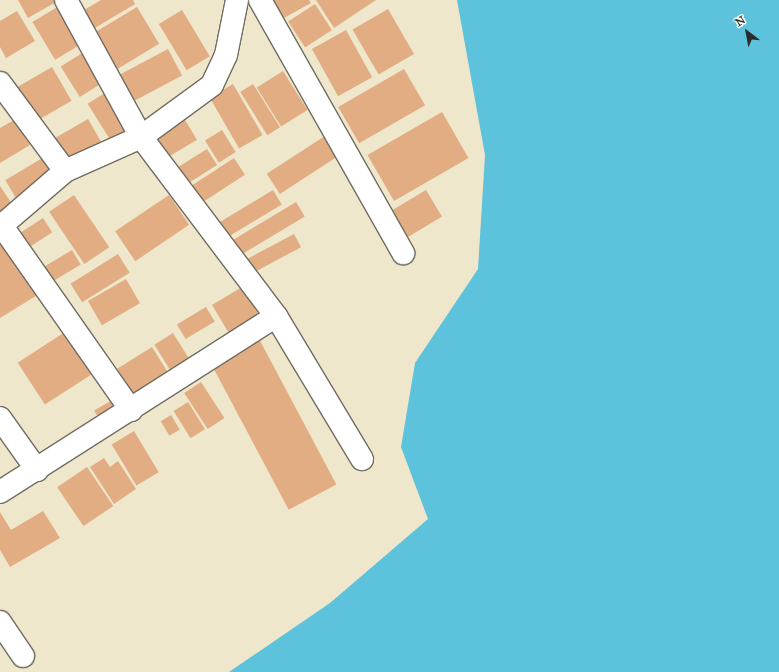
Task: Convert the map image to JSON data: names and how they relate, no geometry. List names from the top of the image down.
{
  "north": "top left"
}
